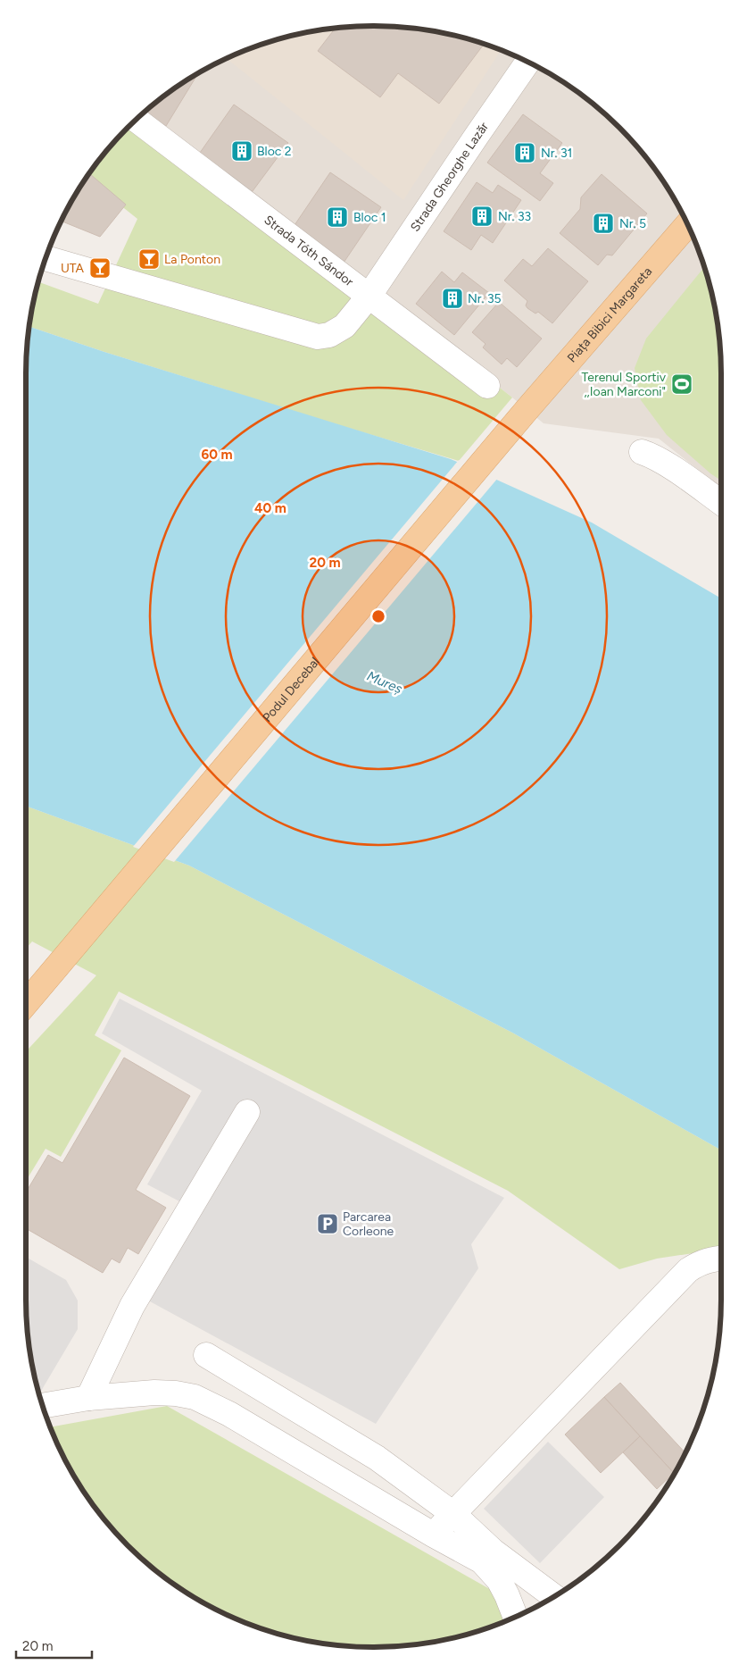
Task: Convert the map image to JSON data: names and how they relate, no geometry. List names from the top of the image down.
{
  "streets": {
    "main road": ["Piața Bibici Margareta", "Podul Decebal"],
    "street": ["Strada Gheorghe Lazăr", "Strada Tóth Sándor"]
  },
  "crossings": [
    ["Strada Gheorghe Lazăr", "Strada Tóth Sándor"],
    ["Piața Bibici Margareta", "Podul Decebal"]
  ],
  "water": ["Mureș"],
  "places": {
    "building": [
      "Bloc 2",
      "Nr. 31",
      "Nr. 33",
      "Bloc 1",
      "Nr. 5",
      "Nr. 35"
    ],
    "bar": ["La Ponton", "UTA"],
    "sports": ["Terenul Sportiv ,,Ioan Marconi\""],
    "parking": ["Parcarea Corleone"]
  },
  "scale_bar": "20 m",
  "rings": ["60 m", "40 m", "20 m"]
}
